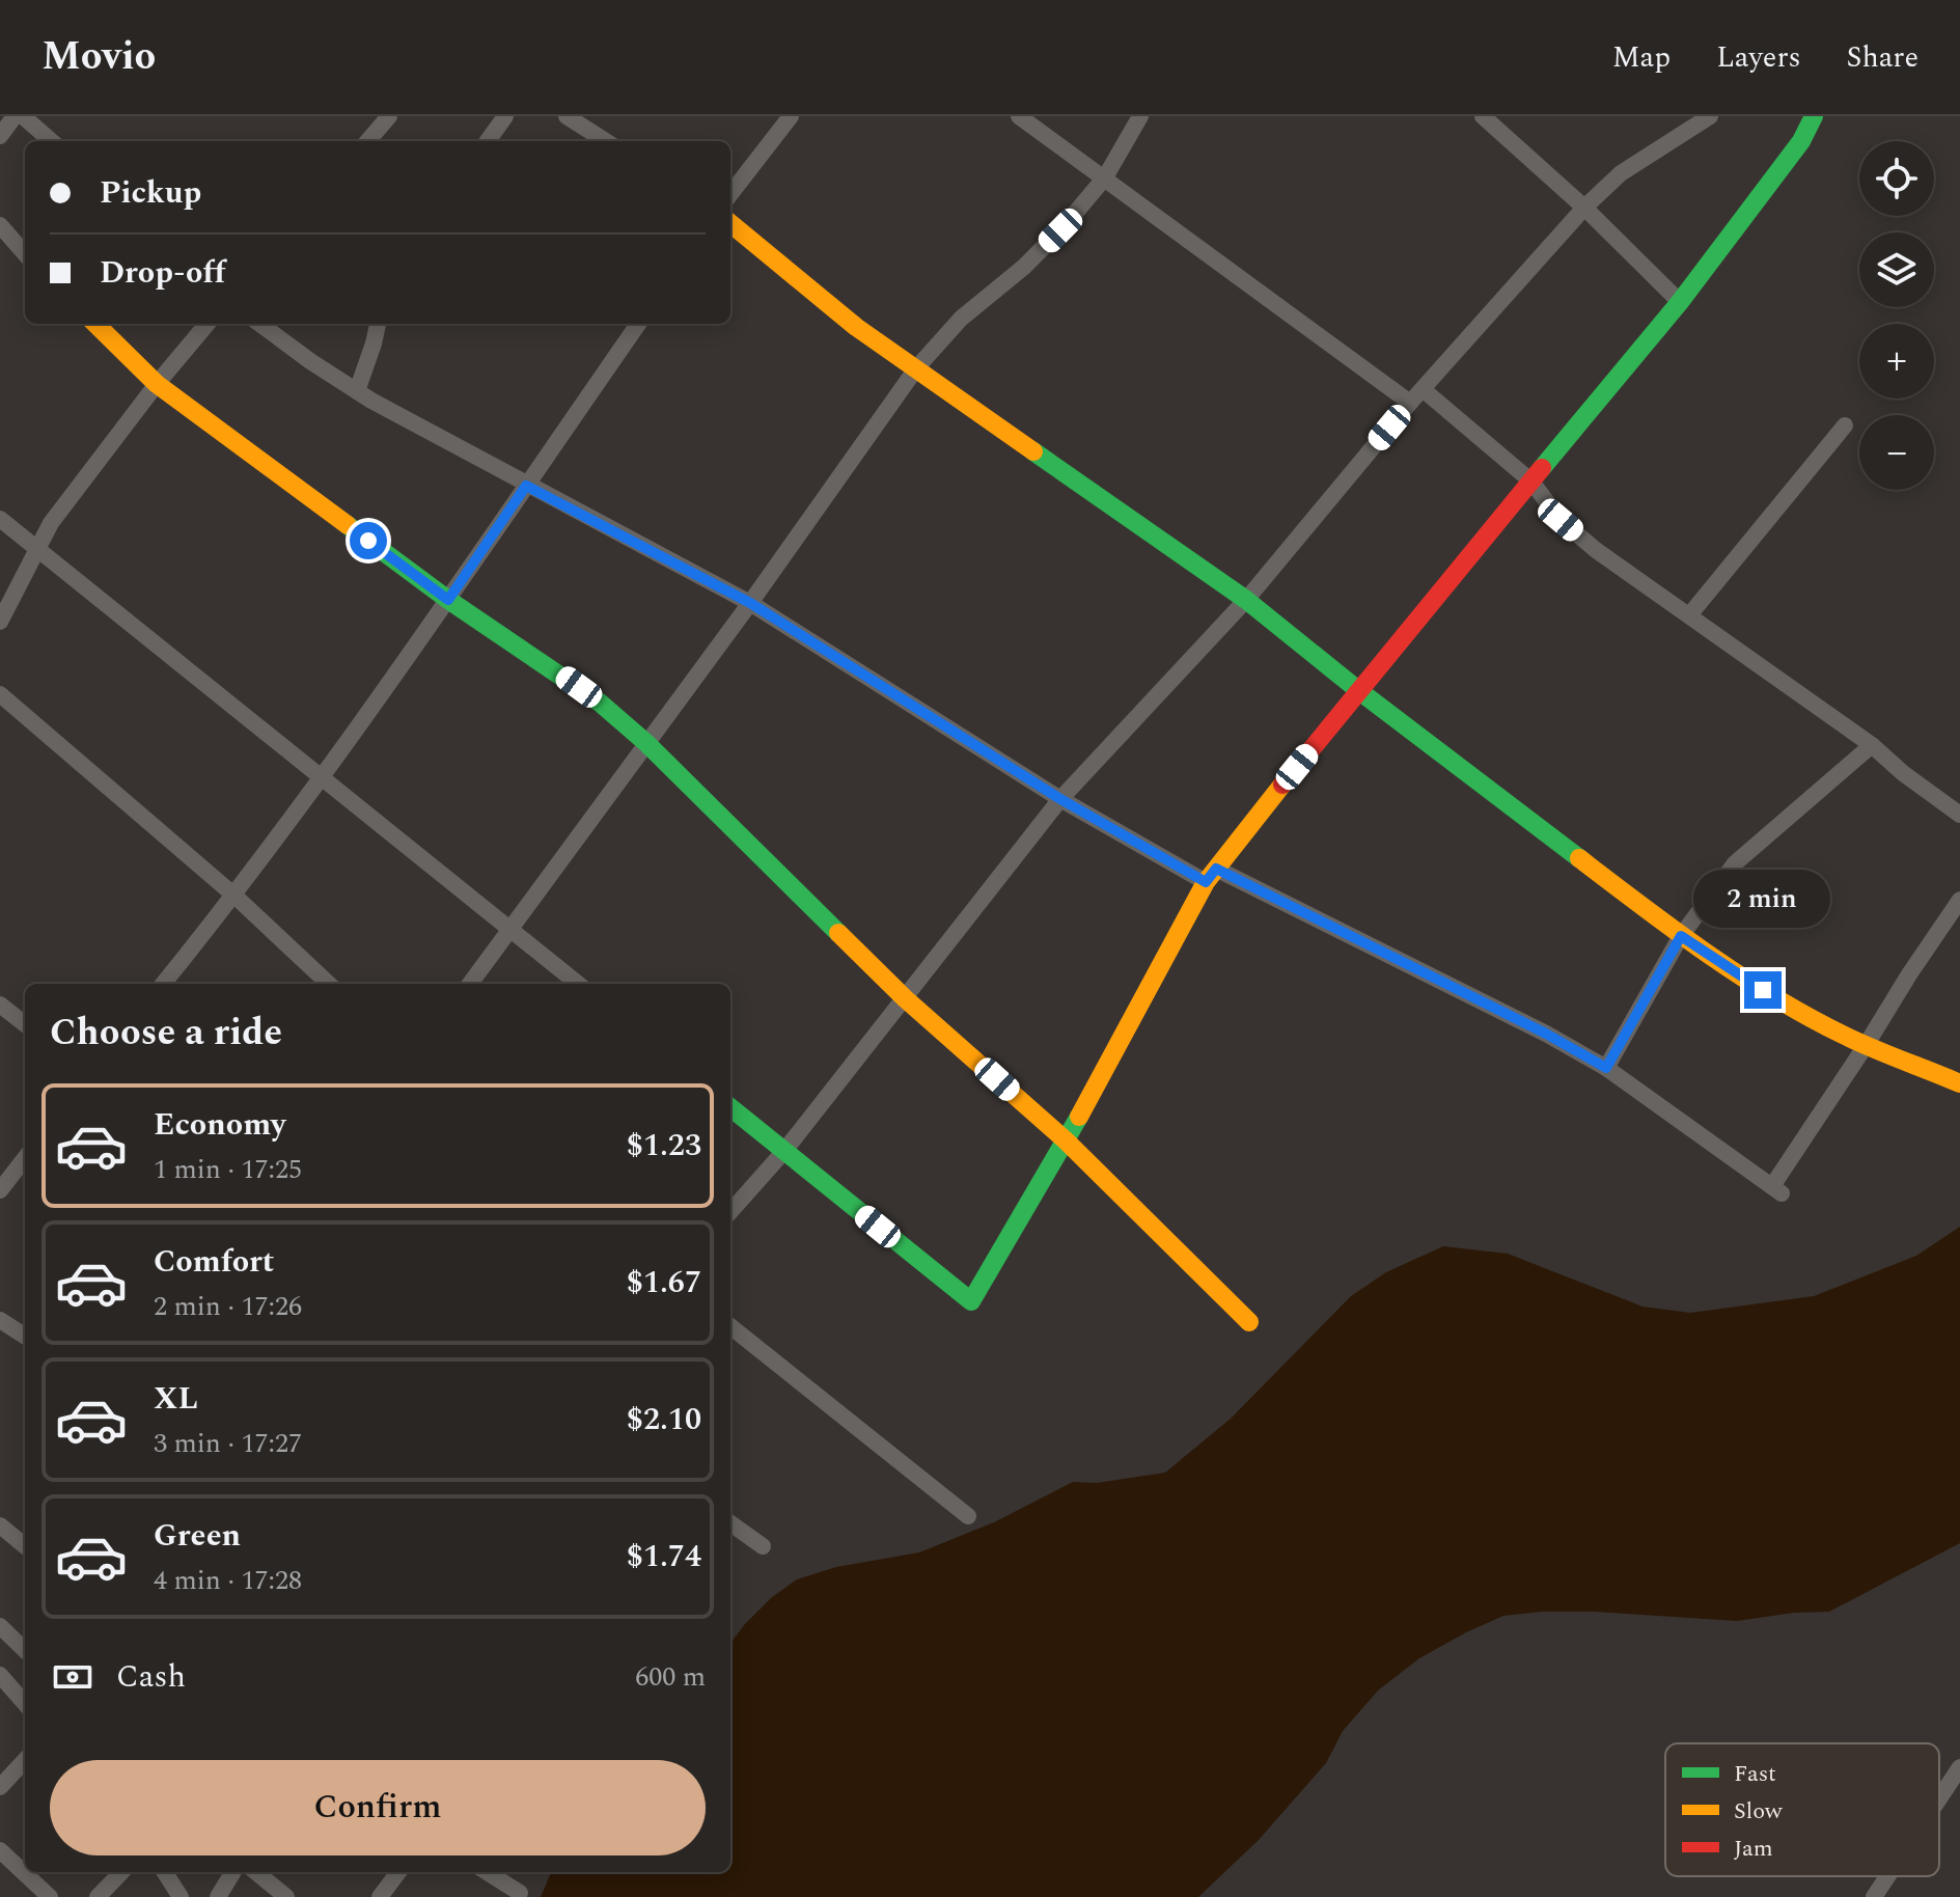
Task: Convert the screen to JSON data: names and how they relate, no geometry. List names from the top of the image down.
{
  "legend": ["Fast", "Slow", "Jam"],
  "page": {
    "header": "Movio",
    "nav": ["Map", "Layers", "Share"],
    "map_buttons": ["+", "−"],
    "banner": ["Pickup", "Drop-off"],
    "bubble": "2 min",
    "heading": "Choose a ride",
    "list": [
      {
        "name": "Economy",
        "note": "1 min · 17:25",
        "value": "$1.23"
      },
      {
        "name": "Comfort",
        "note": "2 min · 17:26",
        "value": "$1.67"
      },
      {
        "name": "XL",
        "note": "3 min · 17:27",
        "value": "$2.10"
      },
      {
        "name": "Green",
        "note": "4 min · 17:28",
        "value": "$1.74"
      }
    ],
    "pay": ["Cash", "600 m"],
    "buttons": "Confirm"
  }
}
